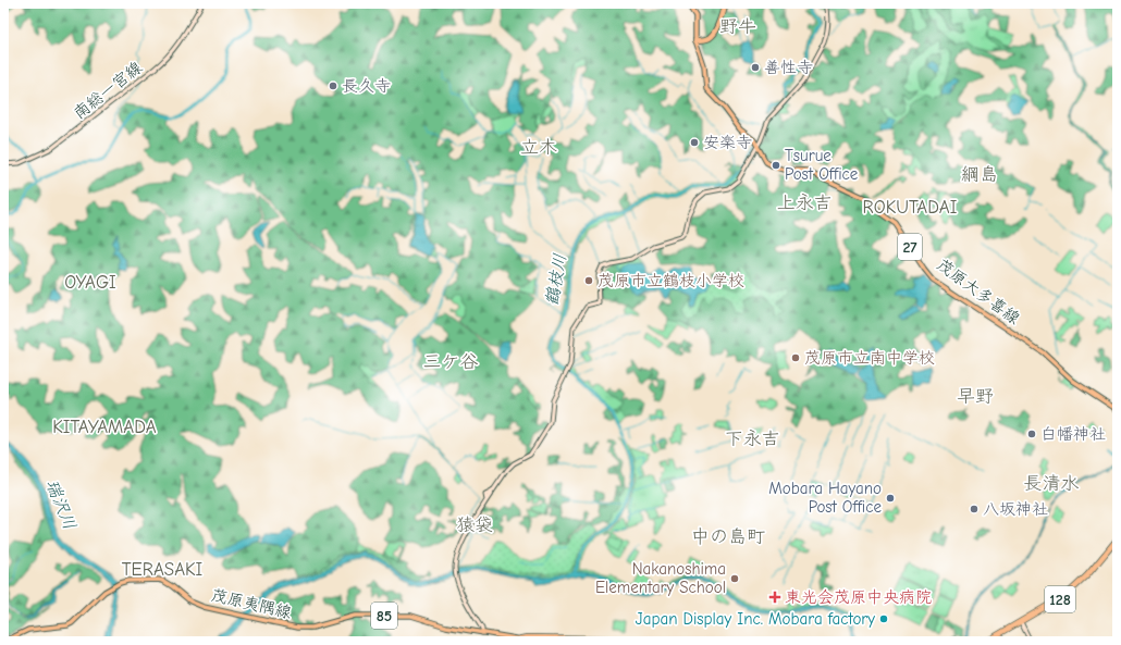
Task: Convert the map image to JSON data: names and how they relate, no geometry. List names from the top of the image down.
{
  "streets": {
    "highway": ["128"],
    "main road": [
      "南総一宮線",
      "27",
      "茂原大多喜線",
      "茂原夷隅線",
      "85"
    ]
  },
  "districts": [
    "野牛",
    "立木",
    "綱島",
    "上永吉",
    "ROKUTADAI",
    "OYAGI",
    "三ケ谷",
    "早野",
    "KITAYAMADA",
    "下永吉",
    "長清水",
    "猿袋",
    "中の島町",
    "TERASAKI"
  ],
  "water": ["鶴枝川", "瑞沢川"],
  "places": {
    "other": [
      "善性寺",
      "長久寺",
      "安楽寺",
      "Tsurue Post Office",
      "茂原市立鶴枝小学校",
      "茂原市立南中学校",
      "白幡神社",
      "Mobara Hayano Post Office",
      "八坂神社",
      "Nakanoshima Elementary School",
      "Japan Display Inc. Mobara factory"
    ],
    "health": ["東光会茂原中央病院"]
  }
}
